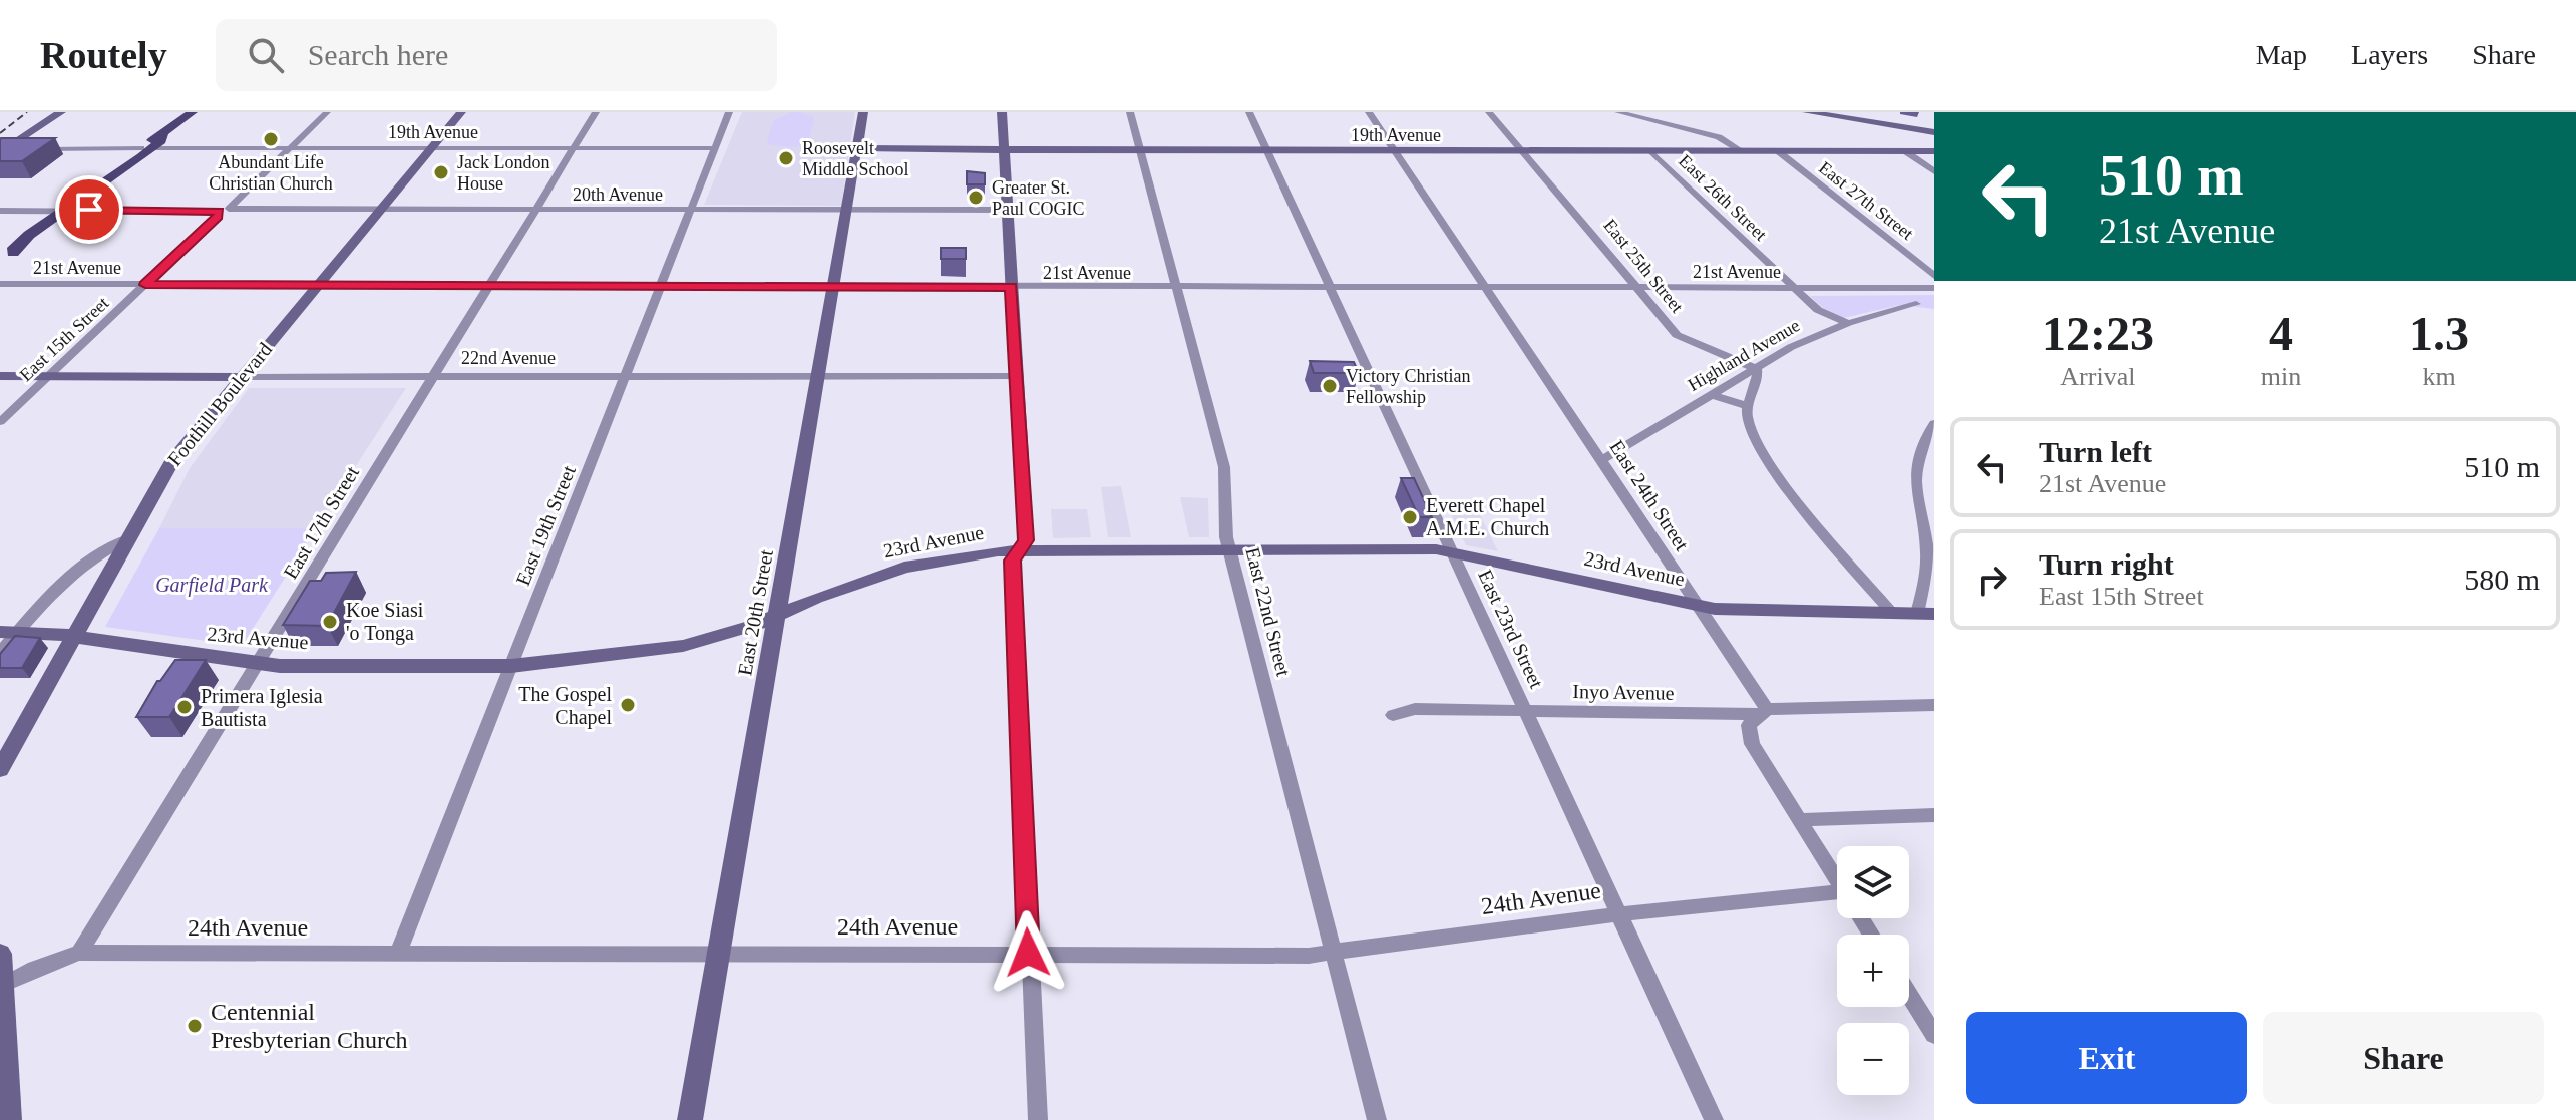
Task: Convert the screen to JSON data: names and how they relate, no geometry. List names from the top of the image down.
{
  "streets": {
    "street": [
      "19th Avenue",
      "20th Avenue",
      "East 26th Street",
      "East 27th Street",
      "East 25th Street",
      "21st Avenue",
      "East 15th Street",
      "Highland Avenue",
      "22nd Avenue",
      "Foothill Boulevard",
      "East 24th Street",
      "East 17th Street",
      "East 19th Street",
      "23rd Avenue",
      "East 22nd Street",
      "East 20th Street",
      "East 23rd Street",
      "Inyo Avenue",
      "24th Avenue"
    ]
  },
  "crossings": [
    ["19th Avenue", "East 26th Street"],
    ["19th Avenue", "East 27th Street"],
    ["19th Avenue", "East 25th Street"],
    ["19th Avenue", "East 15th Street"],
    ["19th Avenue", "Foothill Boulevard"],
    ["19th Avenue", "East 24th Street"],
    ["19th Avenue", "East 17th Street"],
    ["19th Avenue", "East 19th Street"],
    ["19th Avenue", "East 22nd Street"],
    ["19th Avenue", "East 20th Street"],
    ["19th Avenue", "East 23rd Street"],
    ["20th Avenue", "East 15th Street"],
    ["20th Avenue", "Foothill Boulevard"],
    ["20th Avenue", "East 17th Street"],
    ["20th Avenue", "East 19th Street"],
    ["20th Avenue", "East 20th Street"],
    ["East 26th Street", "21st Avenue"],
    ["East 26th Street", "Highland Avenue"],
    ["East 25th Street", "21st Avenue"],
    ["East 25th Street", "Highland Avenue"],
    ["21st Avenue", "East 15th Street"],
    ["21st Avenue", "Foothill Boulevard"],
    ["21st Avenue", "East 24th Street"],
    ["21st Avenue", "East 17th Street"],
    ["21st Avenue", "East 19th Street"],
    ["21st Avenue", "East 22nd Street"],
    ["21st Avenue", "East 20th Street"],
    ["21st Avenue", "East 23rd Street"],
    ["East 15th Street", "22nd Avenue"],
    ["Highland Avenue", "East 24th Street"],
    ["22nd Avenue", "Foothill Boulevard"],
    ["22nd Avenue", "East 17th Street"],
    ["22nd Avenue", "East 19th Street"],
    ["22nd Avenue", "East 20th Street"],
    ["Foothill Boulevard", "23rd Avenue"],
    ["East 24th Street", "23rd Avenue"],
    ["East 24th Street", "Inyo Avenue"],
    ["East 17th Street", "23rd Avenue"],
    ["East 17th Street", "24th Avenue"],
    ["East 19th Street", "23rd Avenue"],
    ["East 19th Street", "24th Avenue"],
    ["23rd Avenue", "East 22nd Street"],
    ["23rd Avenue", "East 20th Street"],
    ["23rd Avenue", "East 23rd Street"],
    ["East 22nd Street", "24th Avenue"],
    ["East 20th Street", "24th Avenue"],
    ["East 23rd Street", "Inyo Avenue"],
    ["East 23rd Street", "24th Avenue"]
  ],
  "parks": ["Garfield Park"],
  "places": [
    "Abundant Life Christian Church",
    "Roosevelt Middle School",
    "Jack London House",
    "Greater St. Paul COGIC",
    "Victory Christian Fellowship",
    "Everett Chapel A.M.E. Church",
    "Koe Siasi 'o Tonga",
    "The Gospel Chapel",
    "Primera Iglesia Bautista",
    "Centennial Presbyterian Church"
  ],
  "page": {
    "header": "Routely",
    "search": "Search here",
    "nav": ["Map", "Layers", "Share"],
    "turn": ["510 m", "21st Avenue"],
    "eta": [
      "12:23",
      "Arrival",
      "4",
      "min",
      "1.3",
      "km"
    ],
    "list": [
      {
        "name": "Turn left",
        "note": "21st Avenue",
        "value": "510 m"
      },
      {
        "name": "Turn right",
        "note": "East 15th Street",
        "value": "580 m"
      }
    ],
    "map_buttons": ["+", "−"],
    "buttons": ["Exit", "Share"]
  }
}
